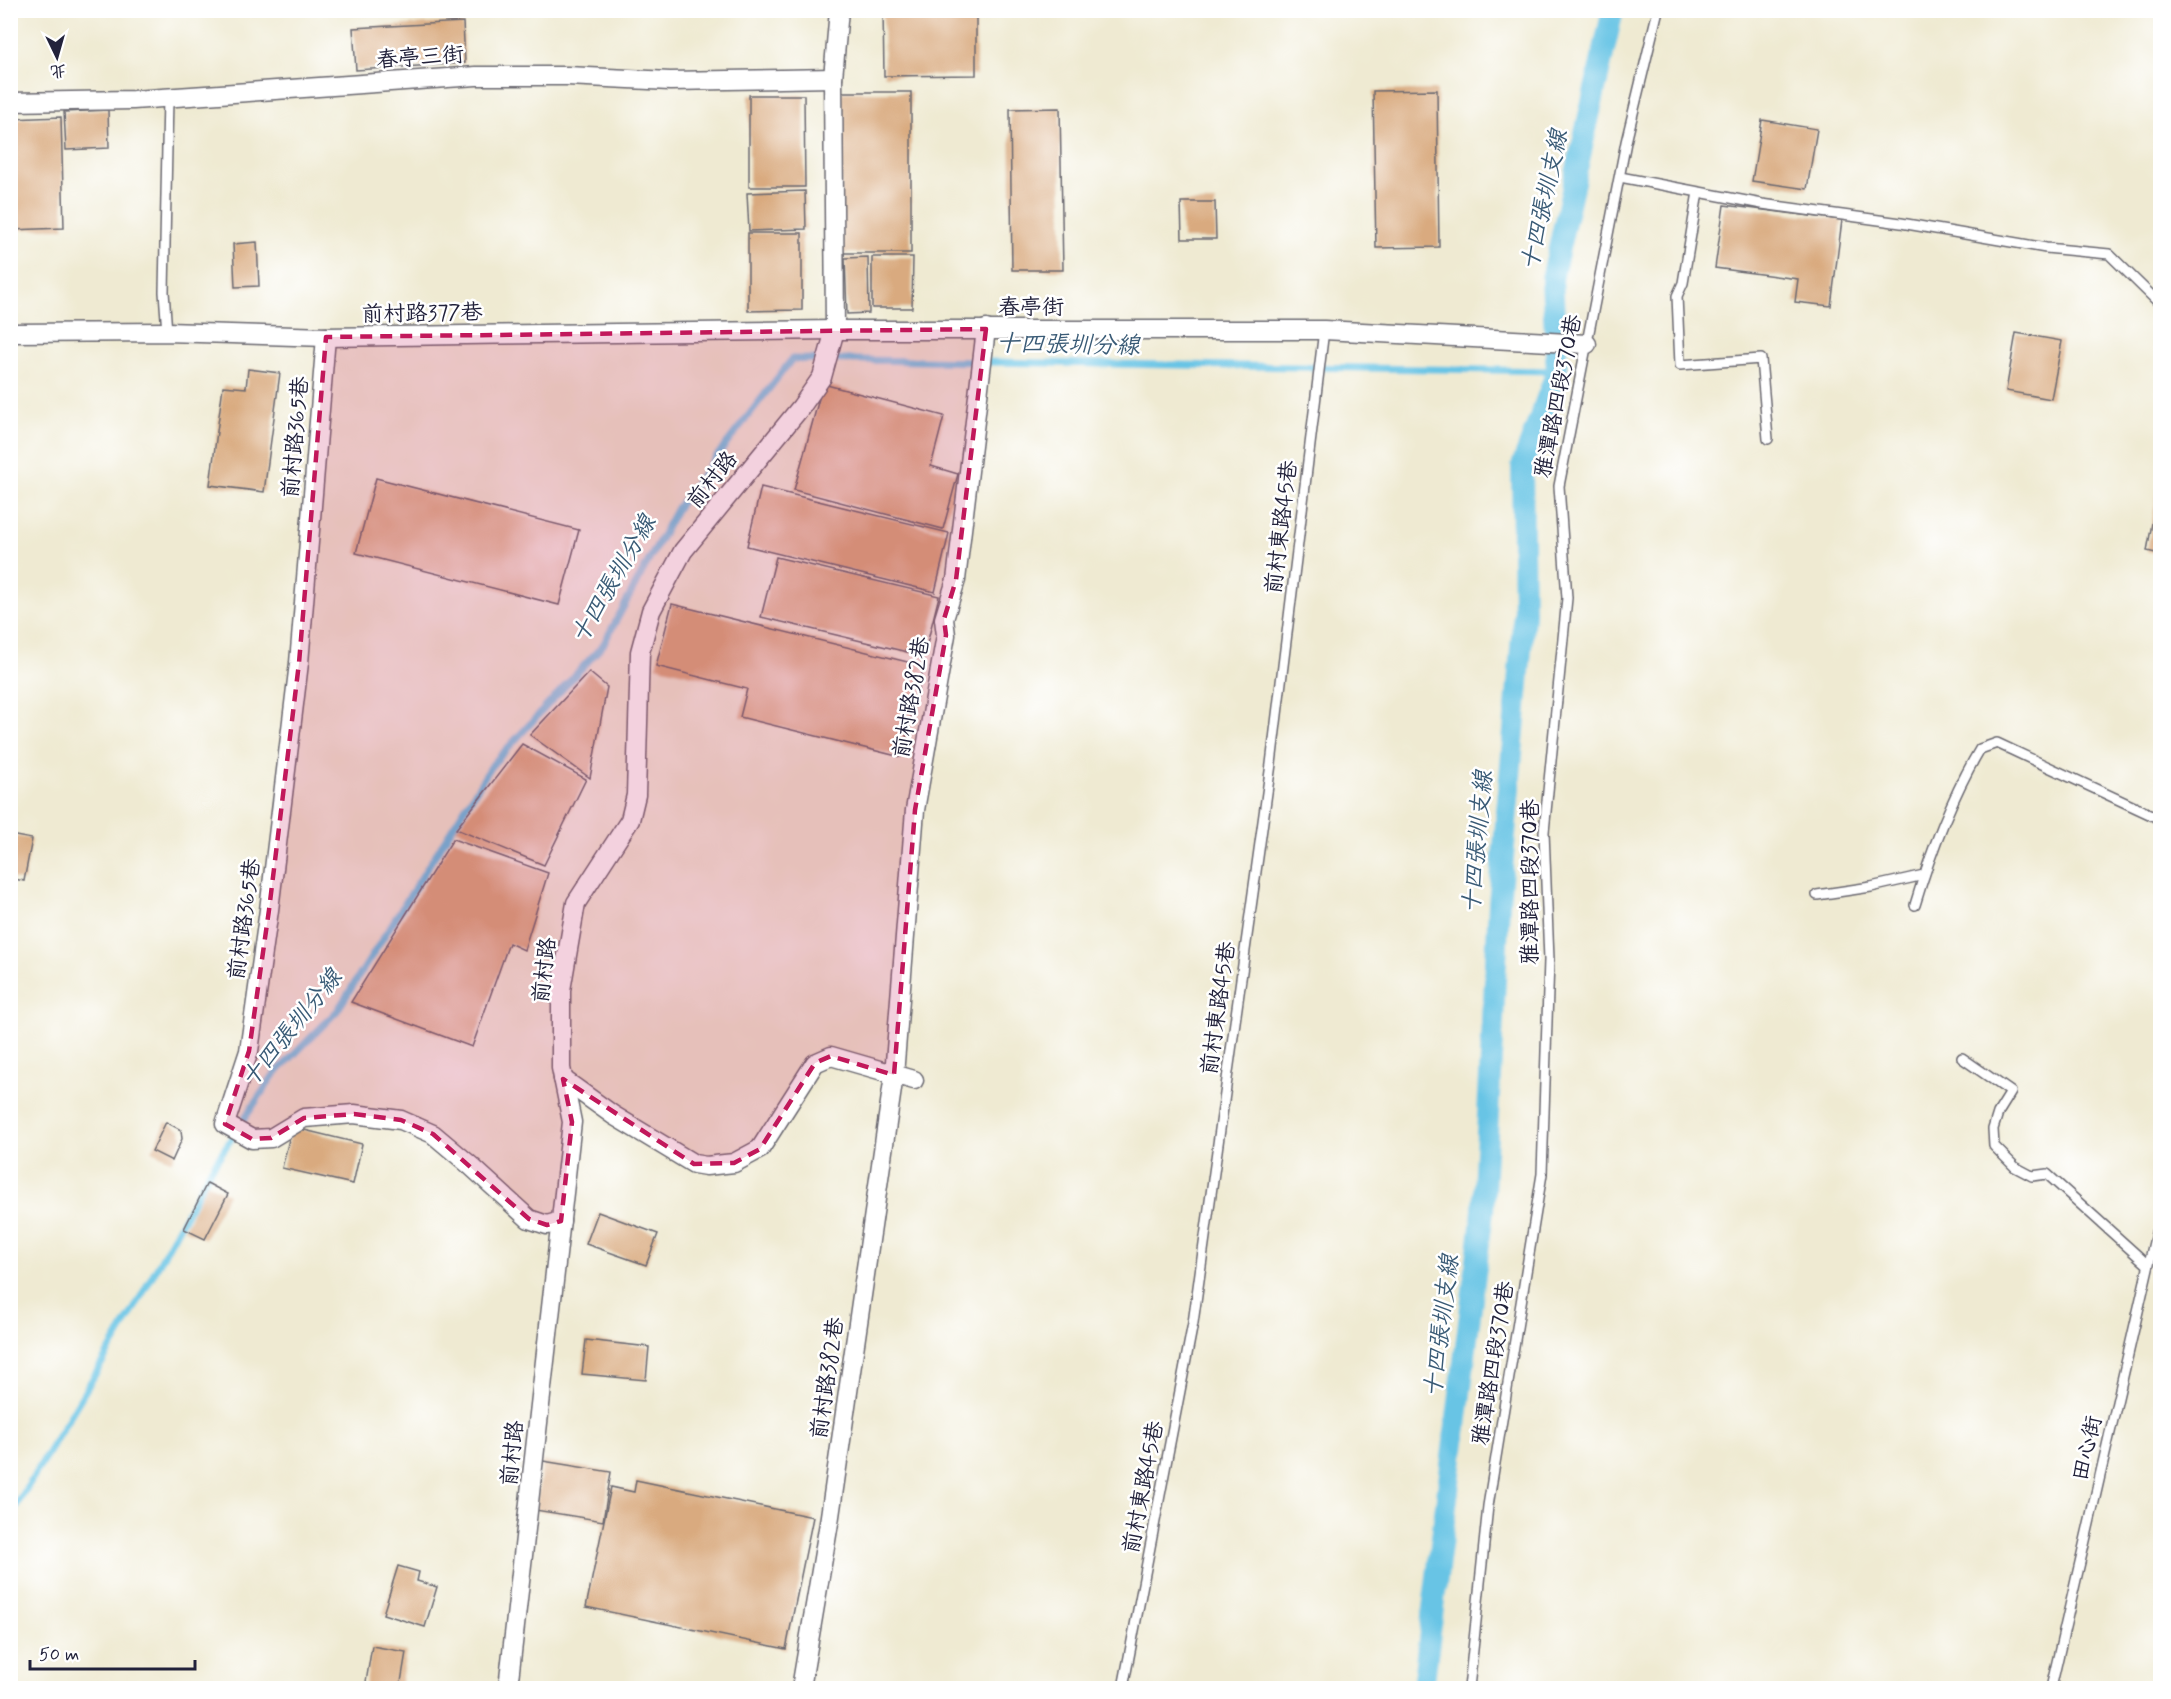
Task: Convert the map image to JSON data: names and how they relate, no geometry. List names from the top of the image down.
{
  "streets": {
    "street": [
      "春亭三街",
      "春亭街",
      "前村路377巷",
      "前村路365巷",
      "前村路",
      "前村路382巷"
    ],
    "lane": ["雅潭路四段370巷", "前村東路45巷", "田心街"]
  },
  "crossings": [
    ["春亭街", "前村路377巷"],
    ["春亭街", "雅潭路四段370巷"],
    ["春亭街", "前村路"],
    ["春亭街", "前村東路45巷"],
    ["春亭街", "前村路382巷"],
    ["前村路377巷", "前村路365巷"],
    ["前村路377巷", "前村路"],
    ["前村路365巷", "前村路"]
  ],
  "water": ["十四張圳支線", "十四張圳分線"],
  "scale_bar": "50 m",
  "north": "bottom"
}
